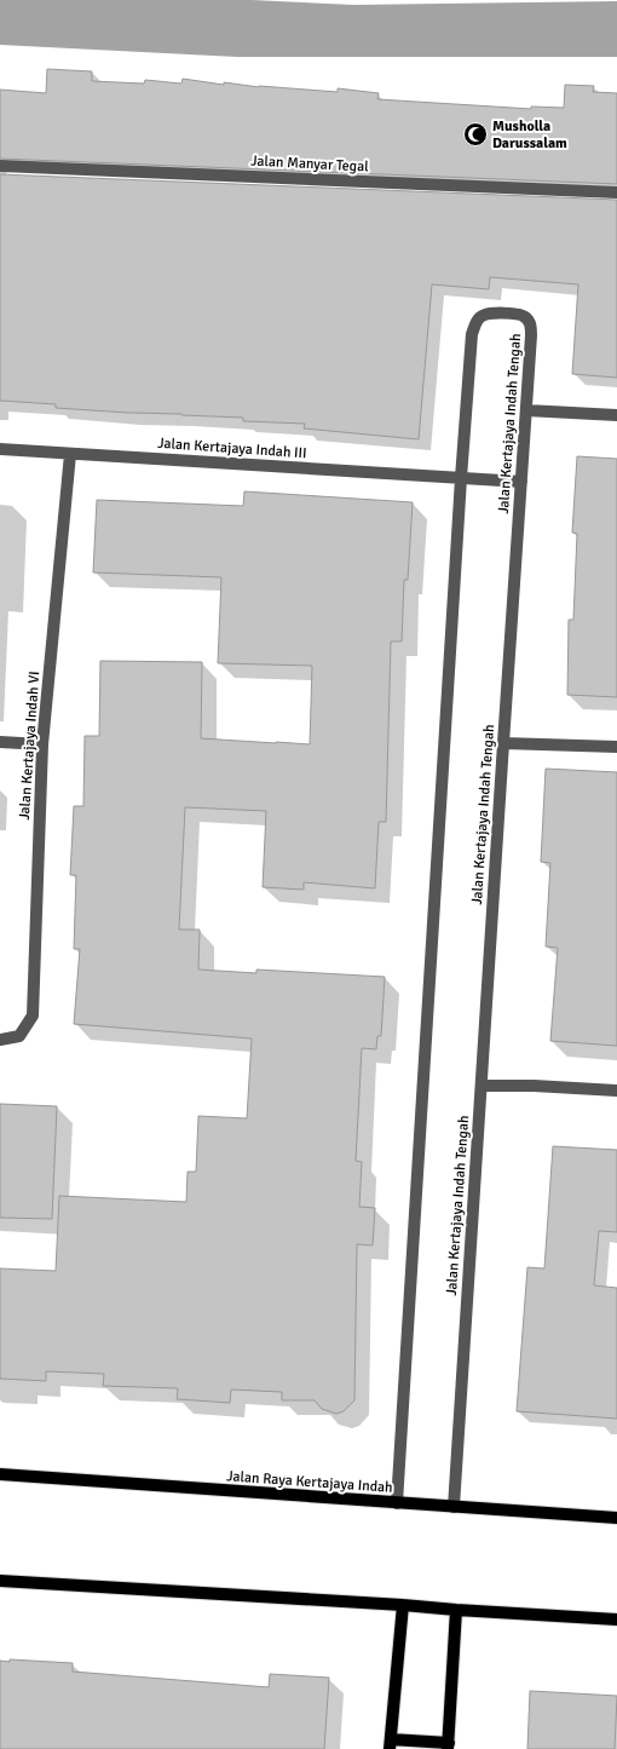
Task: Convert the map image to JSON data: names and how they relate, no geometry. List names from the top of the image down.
{
  "streets": {
    "main road": ["Jalan Raya Kertajaya Indah"],
    "street": [
      "Jalan Manyar Tegal",
      "Jalan Kertajaya Indah Tengah",
      "Jalan Kertajaya Indah III",
      "Jalan Kertajaya Indah VI"
    ]
  },
  "crossings": [
    ["Jalan Kertajaya Indah Tengah", "Jalan Kertajaya Indah III"],
    ["Jalan Kertajaya Indah Tengah", "Jalan Raya Kertajaya Indah"],
    ["Jalan Kertajaya Indah III", "Jalan Kertajaya Indah VI"]
  ],
  "places": {
    "mosque": ["Musholla Darussalam"]
  }
}
